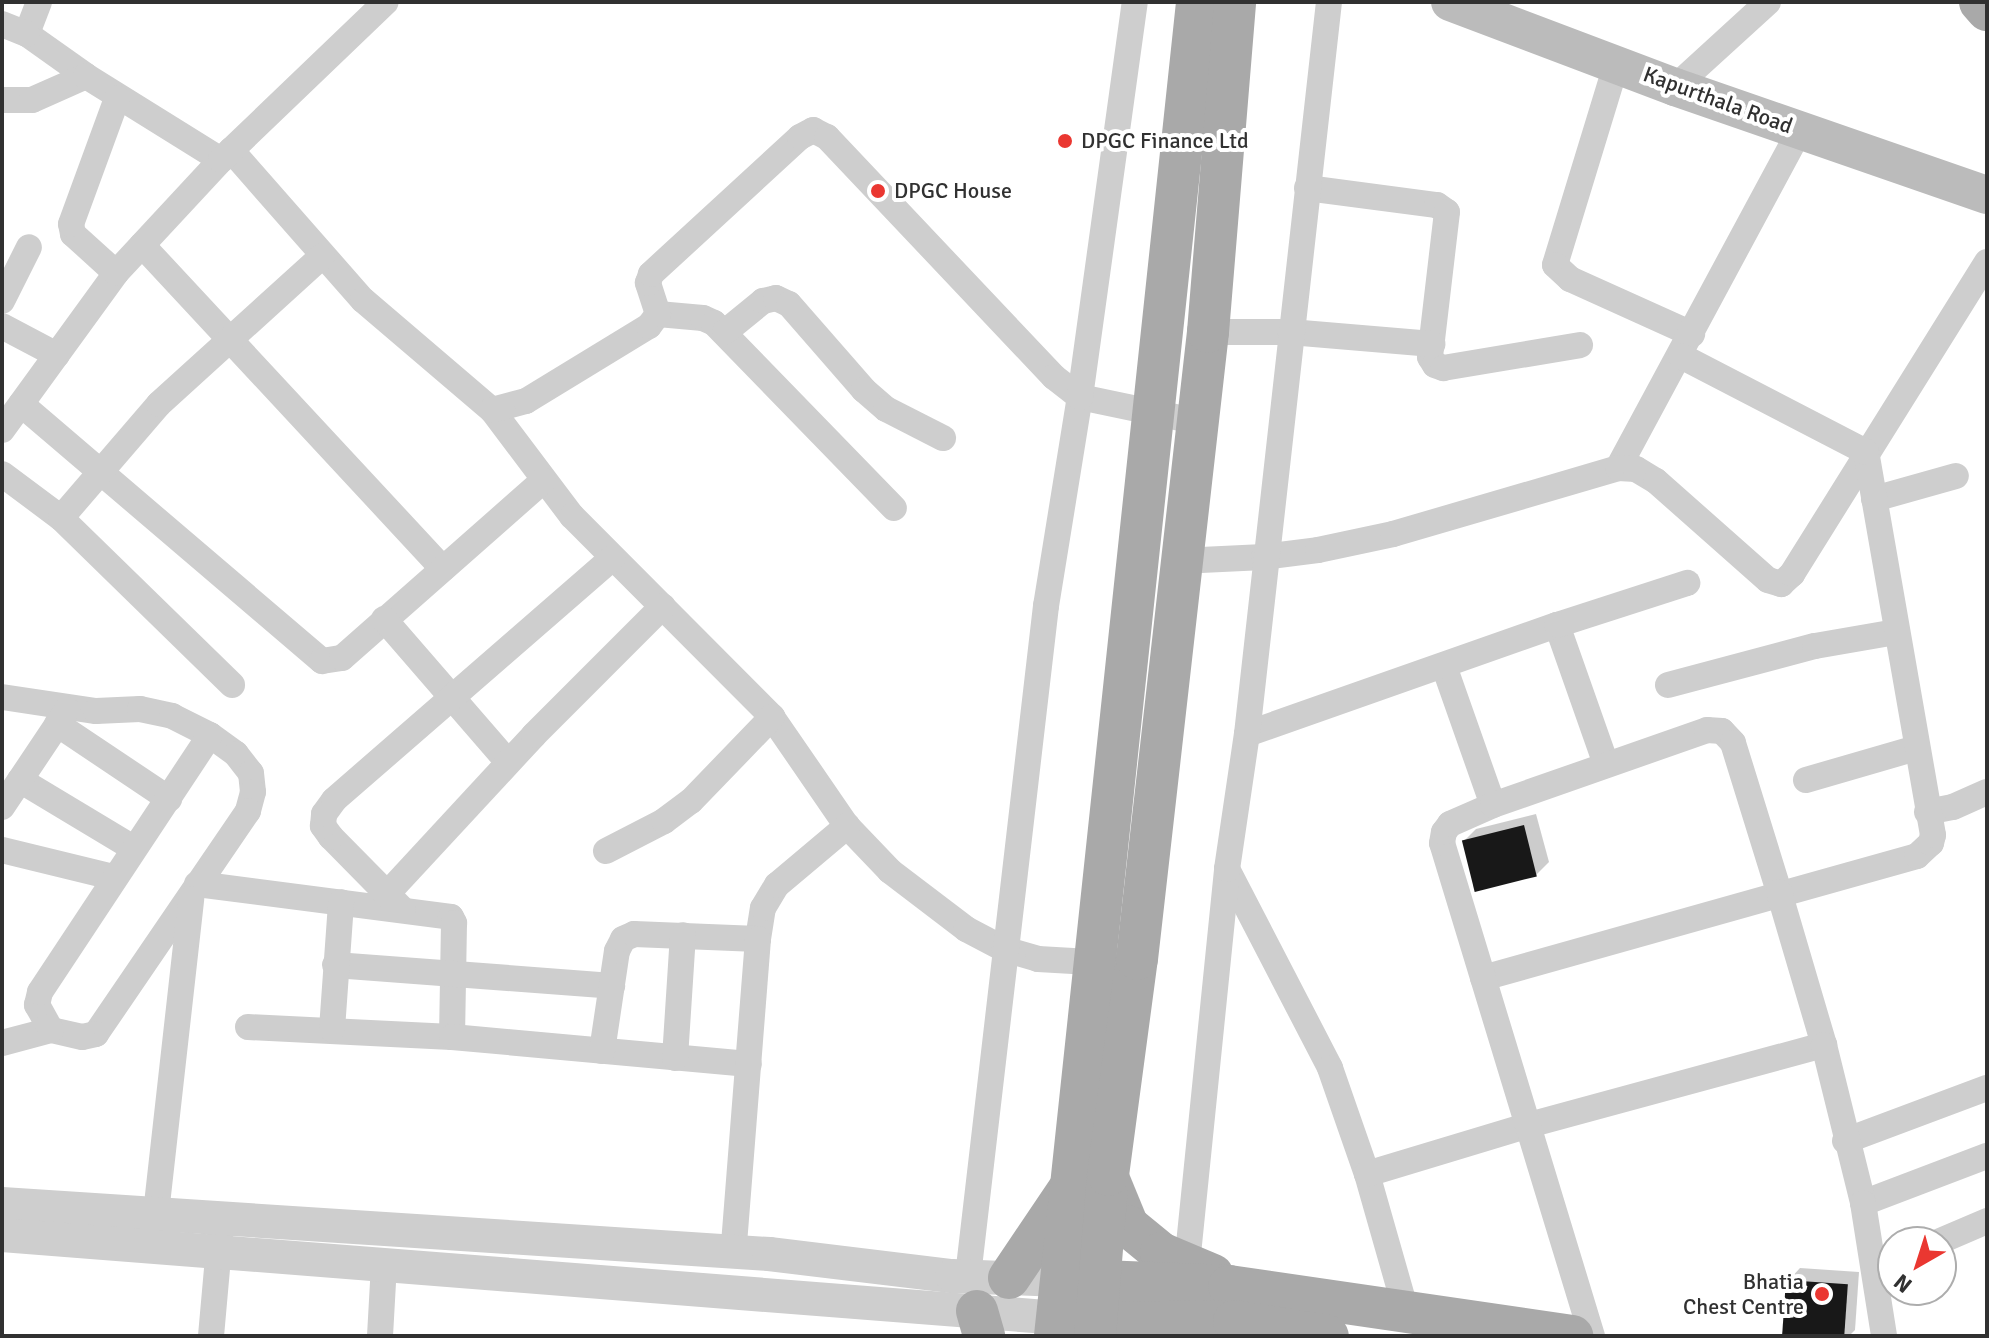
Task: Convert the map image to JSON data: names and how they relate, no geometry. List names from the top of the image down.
{
  "streets": {
    "main road": ["Kapurthala Road"]
  },
  "places": ["DPGC Finance Ltd", "DPGC House", "Bhatia Chest Centre"],
  "north": "bottom left"
}
